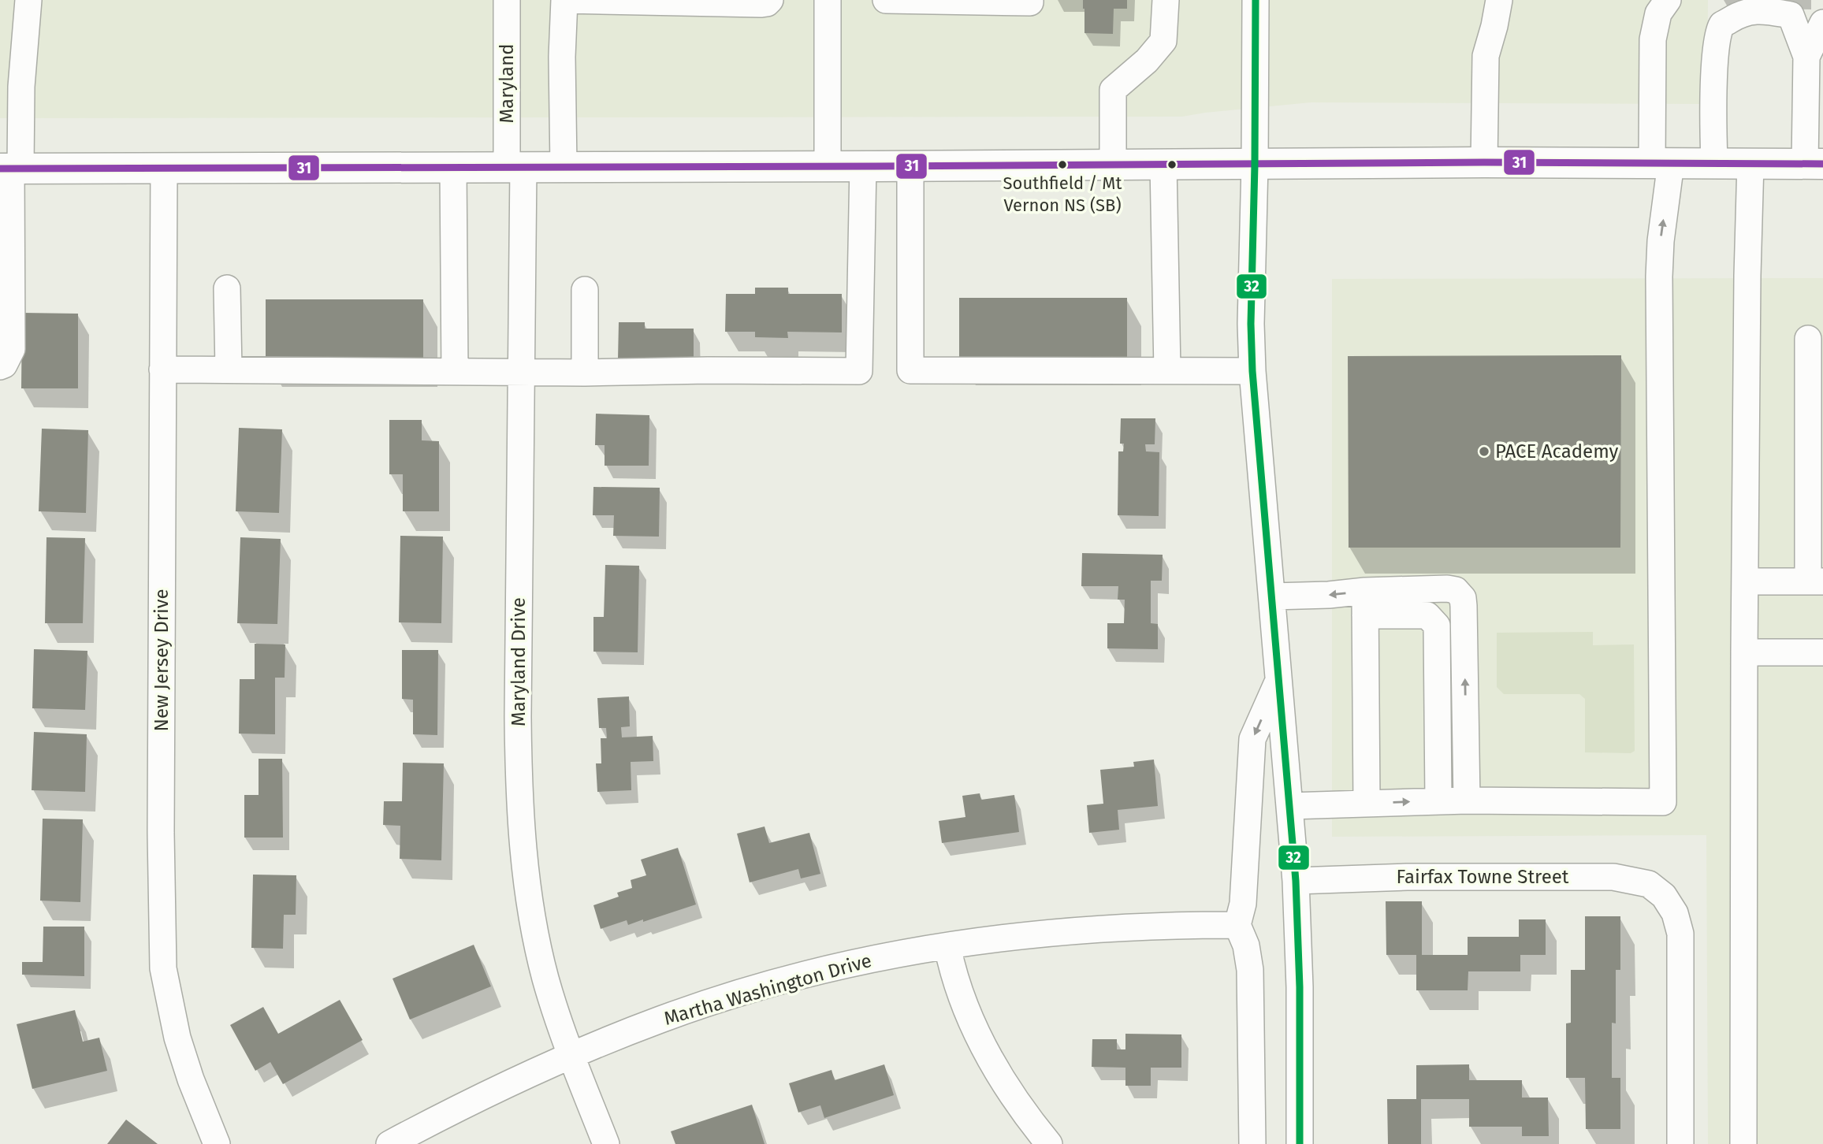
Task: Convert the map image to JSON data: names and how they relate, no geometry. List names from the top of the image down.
{
  "streets": {
    "street": [
      "Maryland",
      "New Jersey Drive",
      "Maryland Drive",
      "Fairfax Towne Street",
      "Martha Washington Drive"
    ]
  },
  "crossings": [
    ["Maryland", "Maryland Drive"],
    ["Maryland Drive", "Martha Washington Drive"]
  ],
  "places": ["Southfield / Mt Vernon NS (SB)", "PACE Academy"],
  "lines": ["transit line 32", "transit line 31"]
}
